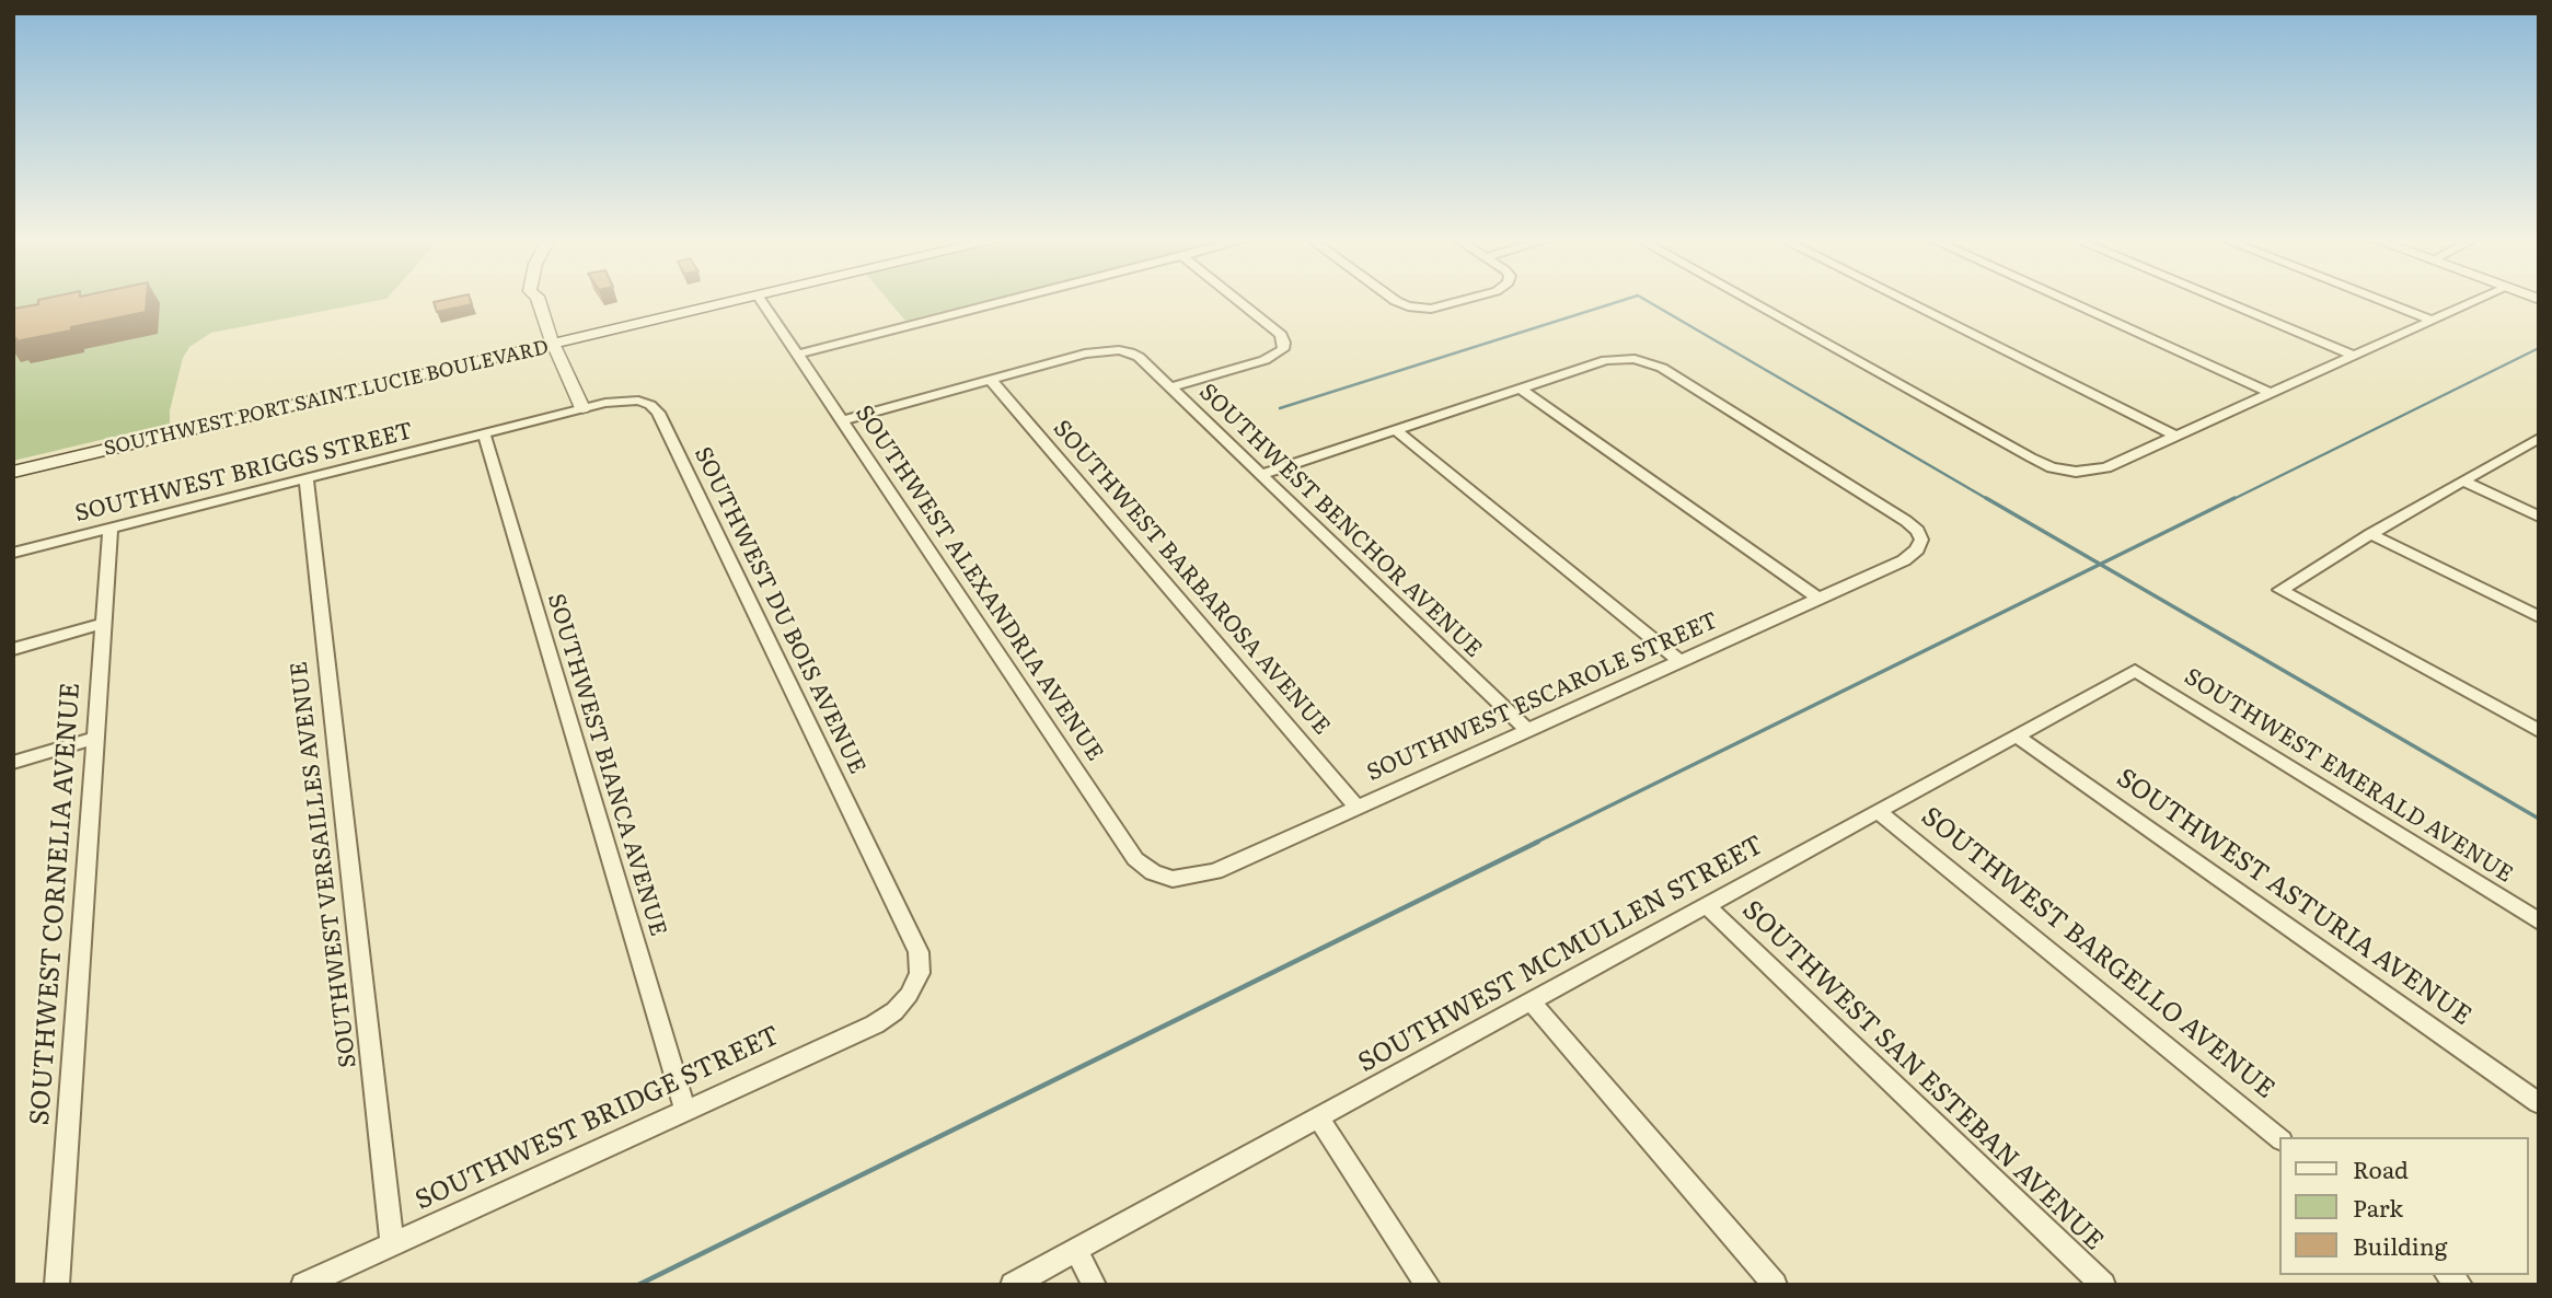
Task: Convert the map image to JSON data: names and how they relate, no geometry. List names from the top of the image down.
{
  "streets": {
    "main road": ["SOUTHWEST PORT SAINT LUCIE BOULEVARD"],
    "street": [
      "SOUTHWEST BRIGGS STREET",
      "SOUTHWEST BENCHOR AVENUE",
      "SOUTHWEST BARBAROSA AVENUE",
      "SOUTHWEST ALEXANDRIA AVENUE",
      "SOUTHWEST DU BOIS AVENUE",
      "SOUTHWEST ESCAROLE STREET",
      "SOUTHWEST BIANCA AVENUE",
      "SOUTHWEST EMERALD AVENUE",
      "SOUTHWEST VERSAILLES AVENUE",
      "SOUTHWEST ASTURIA AVENUE",
      "SOUTHWEST CORNELIA AVENUE",
      "SOUTHWEST BARGELLO AVENUE",
      "SOUTHWEST MCMULLEN STREET",
      "SOUTHWEST SAN ESTEBAN AVENUE",
      "SOUTHWEST BRIDGE STREET"
    ]
  },
  "crossings": [
    ["SOUTHWEST BRIGGS STREET", "SOUTHWEST DU BOIS AVENUE"],
    ["SOUTHWEST BRIGGS STREET", "SOUTHWEST BIANCA AVENUE"],
    ["SOUTHWEST BRIGGS STREET", "SOUTHWEST VERSAILLES AVENUE"],
    ["SOUTHWEST BRIGGS STREET", "SOUTHWEST CORNELIA AVENUE"],
    ["SOUTHWEST BENCHOR AVENUE", "SOUTHWEST BARBAROSA AVENUE"],
    ["SOUTHWEST BENCHOR AVENUE", "SOUTHWEST ESCAROLE STREET"],
    ["SOUTHWEST BARBAROSA AVENUE", "SOUTHWEST ESCAROLE STREET"],
    ["SOUTHWEST ALEXANDRIA AVENUE", "SOUTHWEST ESCAROLE STREET"],
    ["SOUTHWEST DU BOIS AVENUE", "SOUTHWEST BIANCA AVENUE"],
    ["SOUTHWEST DU BOIS AVENUE", "SOUTHWEST BRIDGE STREET"],
    ["SOUTHWEST BIANCA AVENUE", "SOUTHWEST BRIDGE STREET"],
    ["SOUTHWEST EMERALD AVENUE", "SOUTHWEST MCMULLEN STREET"],
    ["SOUTHWEST VERSAILLES AVENUE", "SOUTHWEST BRIDGE STREET"],
    ["SOUTHWEST ASTURIA AVENUE", "SOUTHWEST MCMULLEN STREET"],
    ["SOUTHWEST BARGELLO AVENUE", "SOUTHWEST MCMULLEN STREET"],
    ["SOUTHWEST MCMULLEN STREET", "SOUTHWEST SAN ESTEBAN AVENUE"]
  ],
  "legend": ["Road", "Park", "Building"]
}
